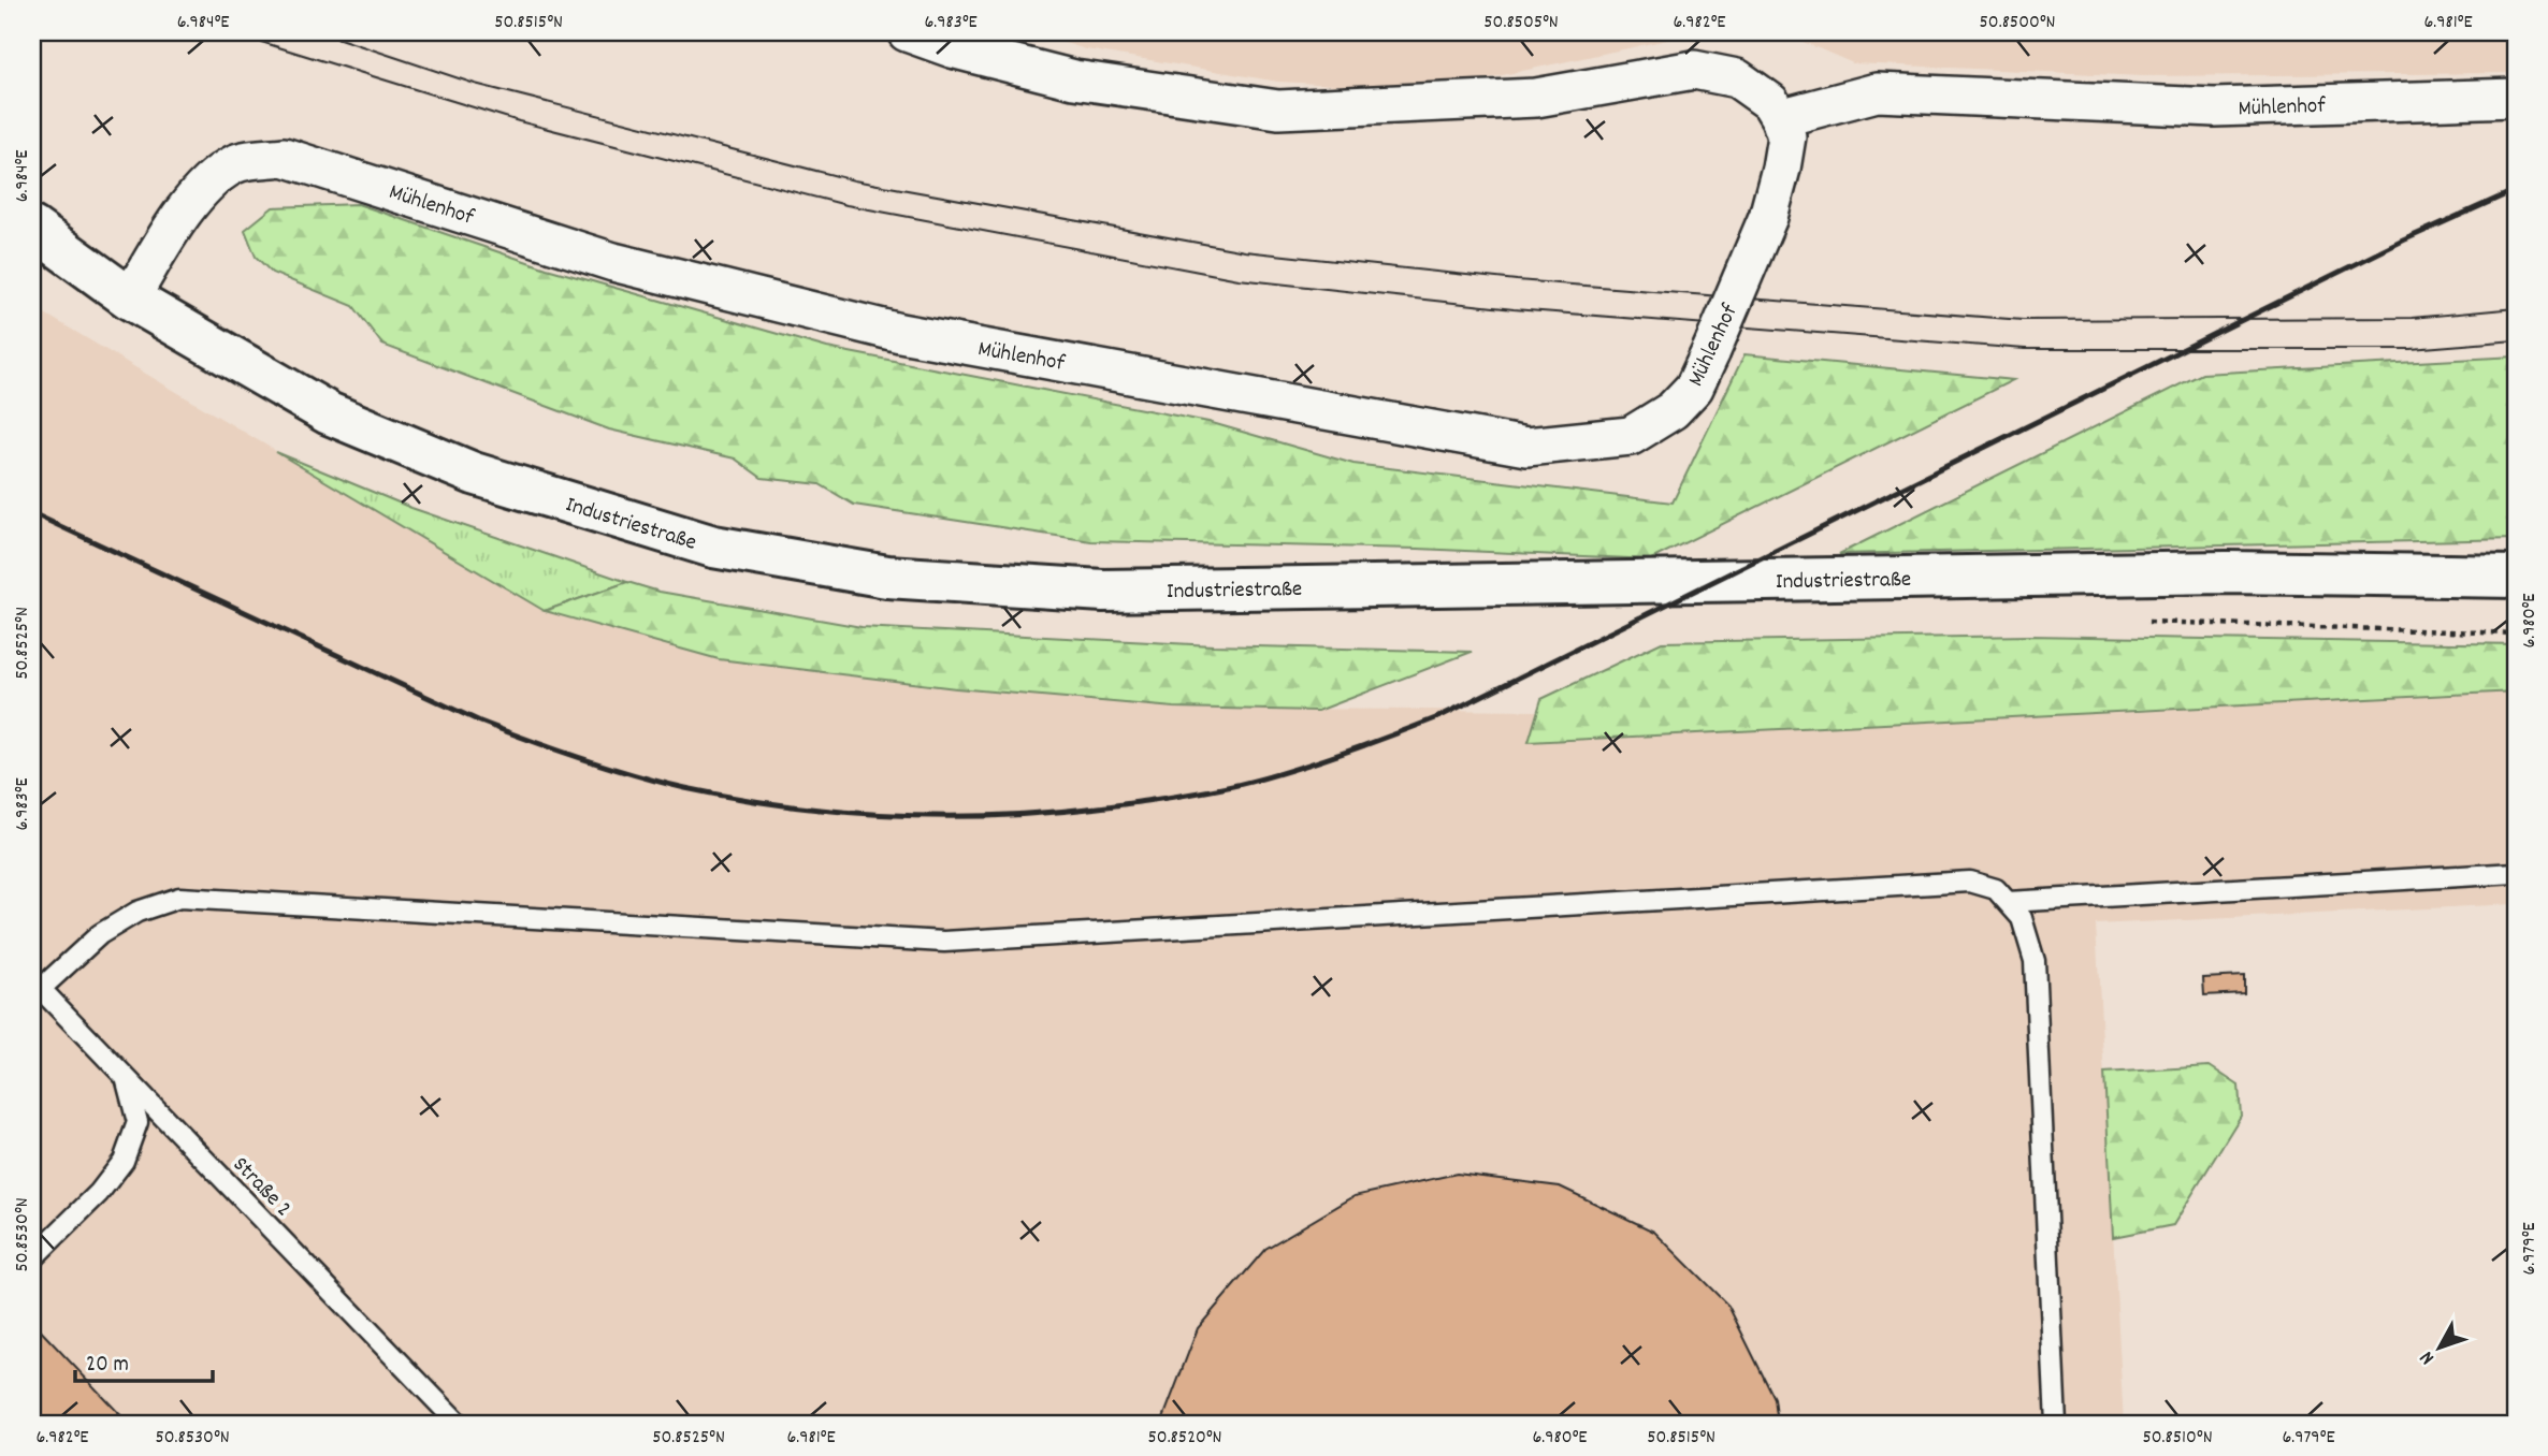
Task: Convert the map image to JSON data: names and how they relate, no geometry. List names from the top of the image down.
{
  "streets": {
    "main road": ["Industriestraße"],
    "street": ["Mühlenhof"],
    "lane": ["Straße 2"]
  },
  "crossings": [
    ["Mühlenhof", "Industriestraße"]
  ],
  "scale_bar": "20 m",
  "north": "bottom left",
  "coordinates": [
    "6.984°E",
    "50.8515°N",
    "6.983°E",
    "50.8505°N",
    "6.982°E",
    "50.8500°N",
    "6.981°E",
    "6.980°E",
    "50.8525°N",
    "50.8530°N",
    "6.979°E",
    "50.8520°N",
    "50.8510°N"
  ]
}
